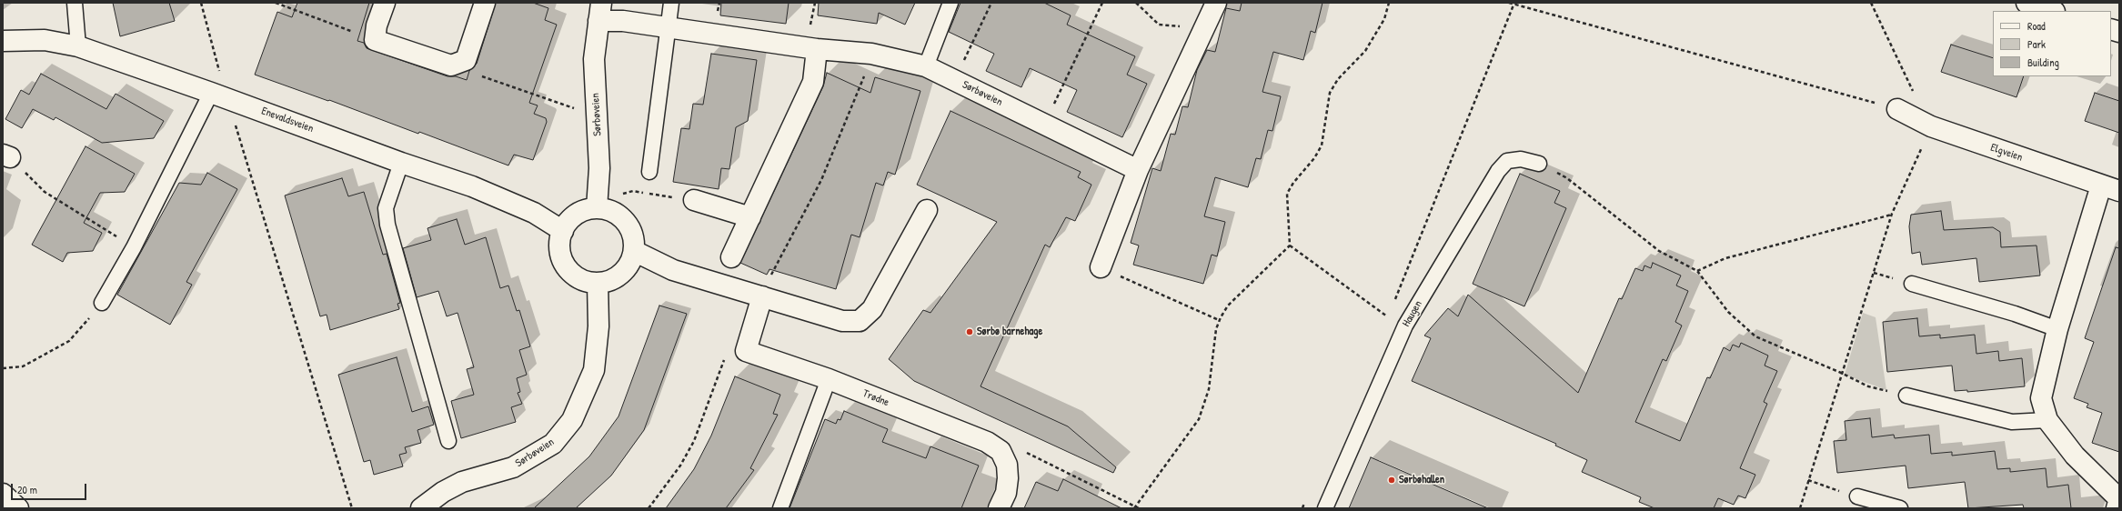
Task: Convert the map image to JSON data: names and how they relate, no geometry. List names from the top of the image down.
{
  "streets": {
    "street": [
      "Sørbøveien",
      "Enevaldsveien",
      "Elgveien",
      "Trødne"
    ],
    "lane": ["Haugen"]
  },
  "crossings": [
    ["Sørbøveien", "Enevaldsveien"]
  ],
  "places": ["Sørbø barnehage", "Sørbøhallen"],
  "legend": ["Road", "Park", "Building"],
  "scale_bar": "20 m"
}
